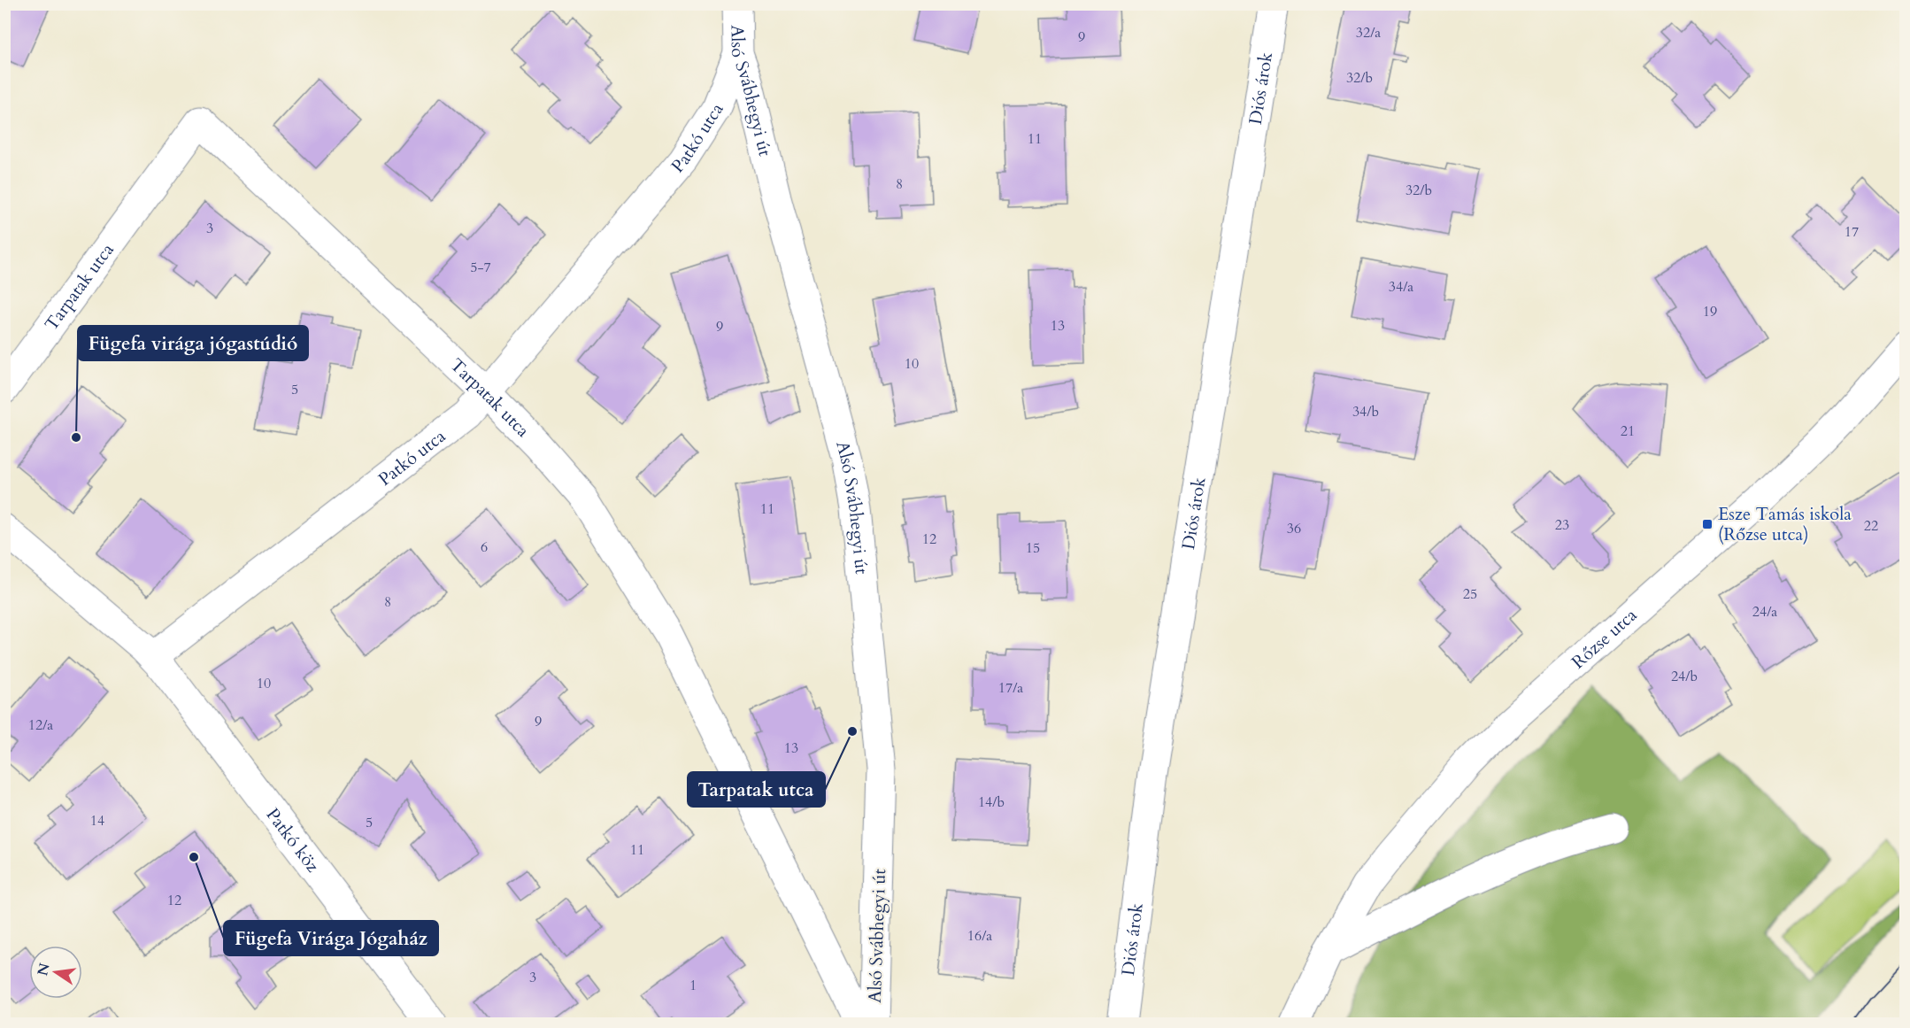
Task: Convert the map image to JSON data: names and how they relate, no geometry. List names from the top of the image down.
{
  "streets": {
    "street": [
      "Diós árok",
      "Alsó Svábhegyi út",
      "Patkó utca",
      "Tarpatak utca",
      "Rőzse utca",
      "Patkó köz"
    ]
  },
  "crossings": [
    ["Alsó Svábhegyi út", "Patkó utca"],
    ["Patkó utca", "Tarpatak utca"],
    ["Patkó utca", "Patkó köz"]
  ],
  "places": {
    "other": ["Fügefa virága jógastúdió", "Tarpatak utca", "Fügefa Virága Jógaház"],
    "transit": ["Esze Tamás iskola (Rőzse utca)"]
  },
  "house_numbers": [
    "32/a",
    "9",
    "32/b",
    "11",
    "8",
    "32/b",
    "3",
    "17",
    "5-7",
    "34/a",
    "19",
    "13",
    "9",
    "10",
    "5",
    "34/b",
    "21",
    "11",
    "23",
    "22",
    "36",
    "12",
    "6",
    "15",
    "25",
    "8",
    "24/a",
    "24/b",
    "10",
    "17/a",
    "9",
    "12/a",
    "13",
    "14/b",
    "14",
    "5",
    "11",
    "12",
    "16/a",
    "3",
    "1"
  ],
  "north": "left"
}
